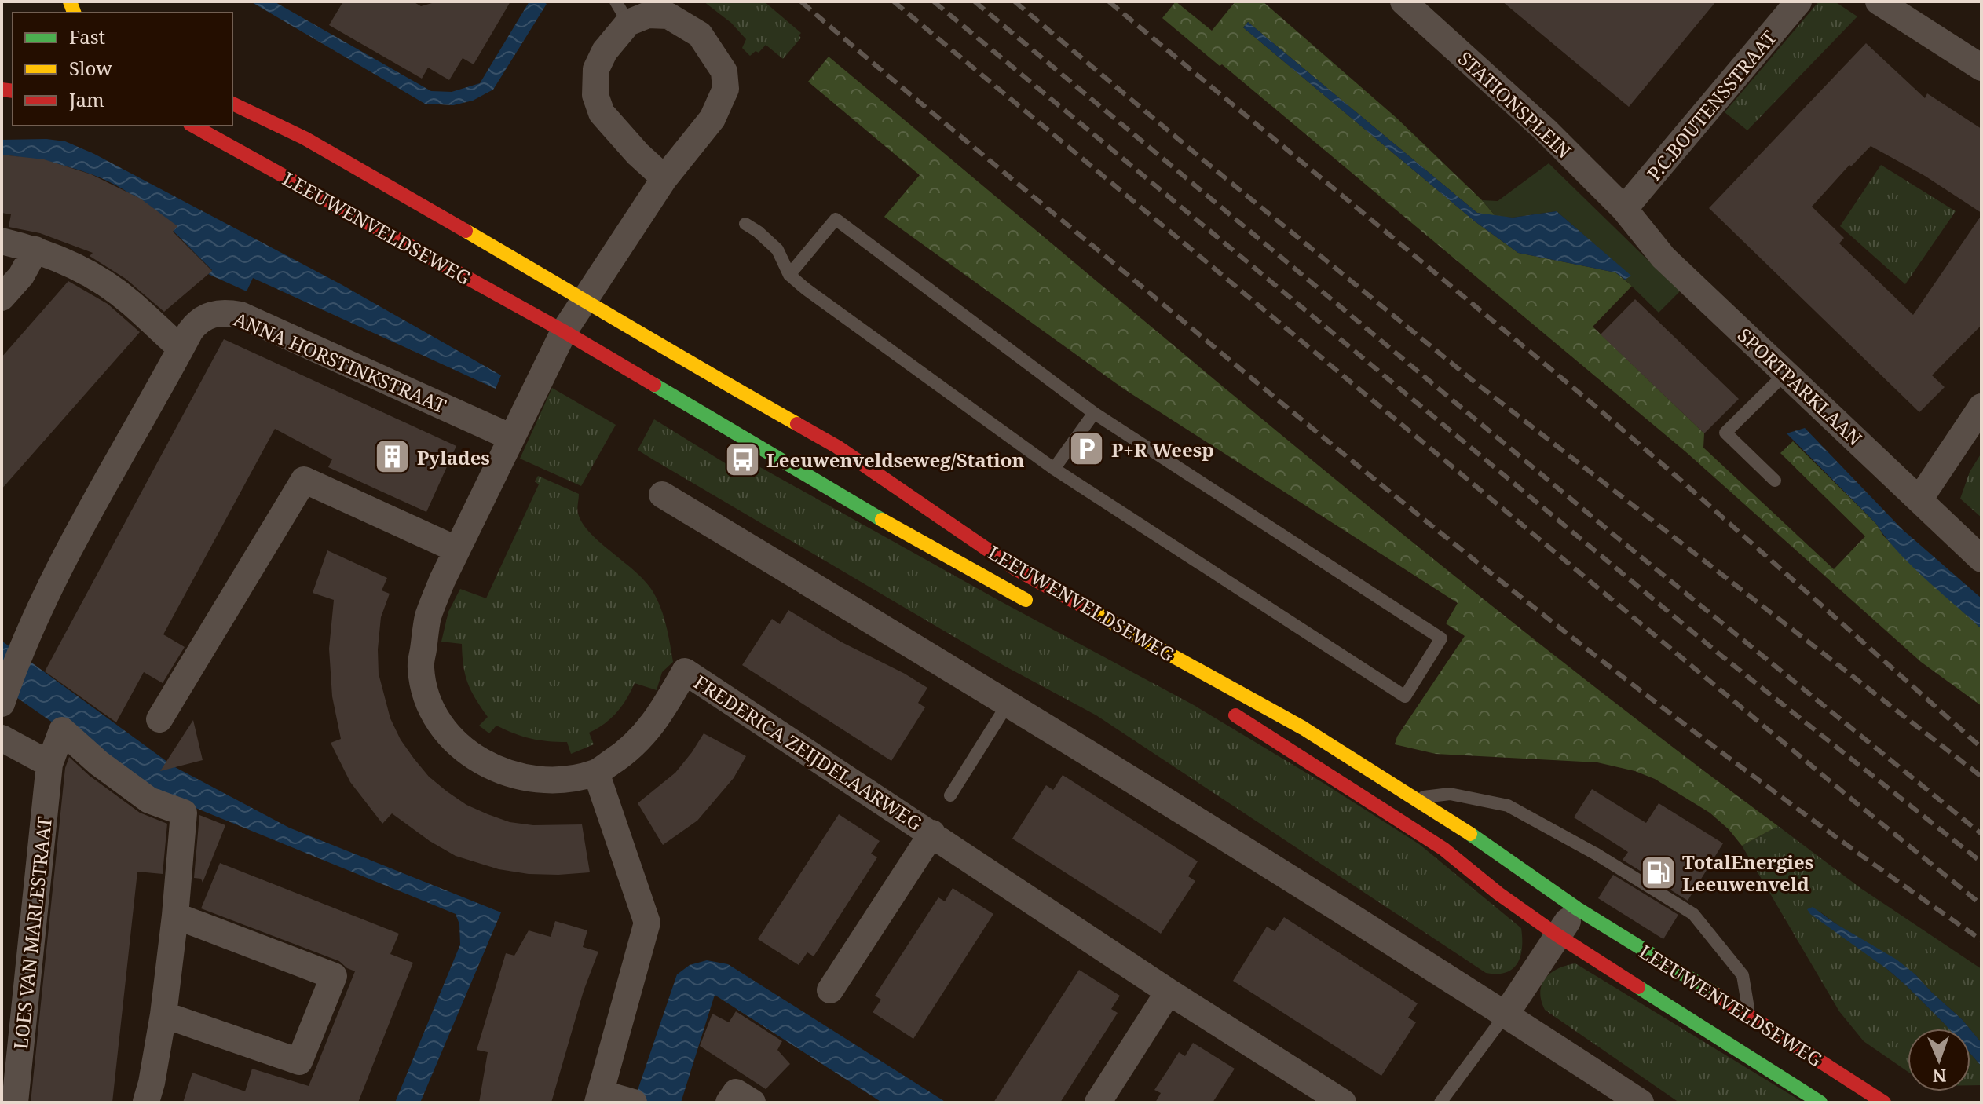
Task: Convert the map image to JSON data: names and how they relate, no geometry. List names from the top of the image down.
{
  "streets": {
    "main road": ["LEEUWENVELDSEWEG"],
    "street": [
      "STATIONSPLEIN",
      "P.C.BOUTENSSTRAAT",
      "ANNA HORSTINKSTRAAT",
      "SPORTPARKLAAN",
      "FREDERICA ZEIJDELAARWEG",
      "LOES VAN MARLESTRAAT"
    ]
  },
  "crossings": [
    ["STATIONSPLEIN", "P.C.BOUTENSSTRAAT"],
    ["STATIONSPLEIN", "SPORTPARKLAAN"],
    ["P.C.BOUTENSSTRAAT", "SPORTPARKLAAN"]
  ],
  "places": {
    "parking": ["P+R Weesp"],
    "building": ["Pylades"],
    "bus stop": ["Leeuwenveldseweg/Station"],
    "fuel station": ["TotalEnergies Leeuwenveld"]
  },
  "legend": ["Fast", "Slow", "Jam"],
  "north": "bottom"
}
